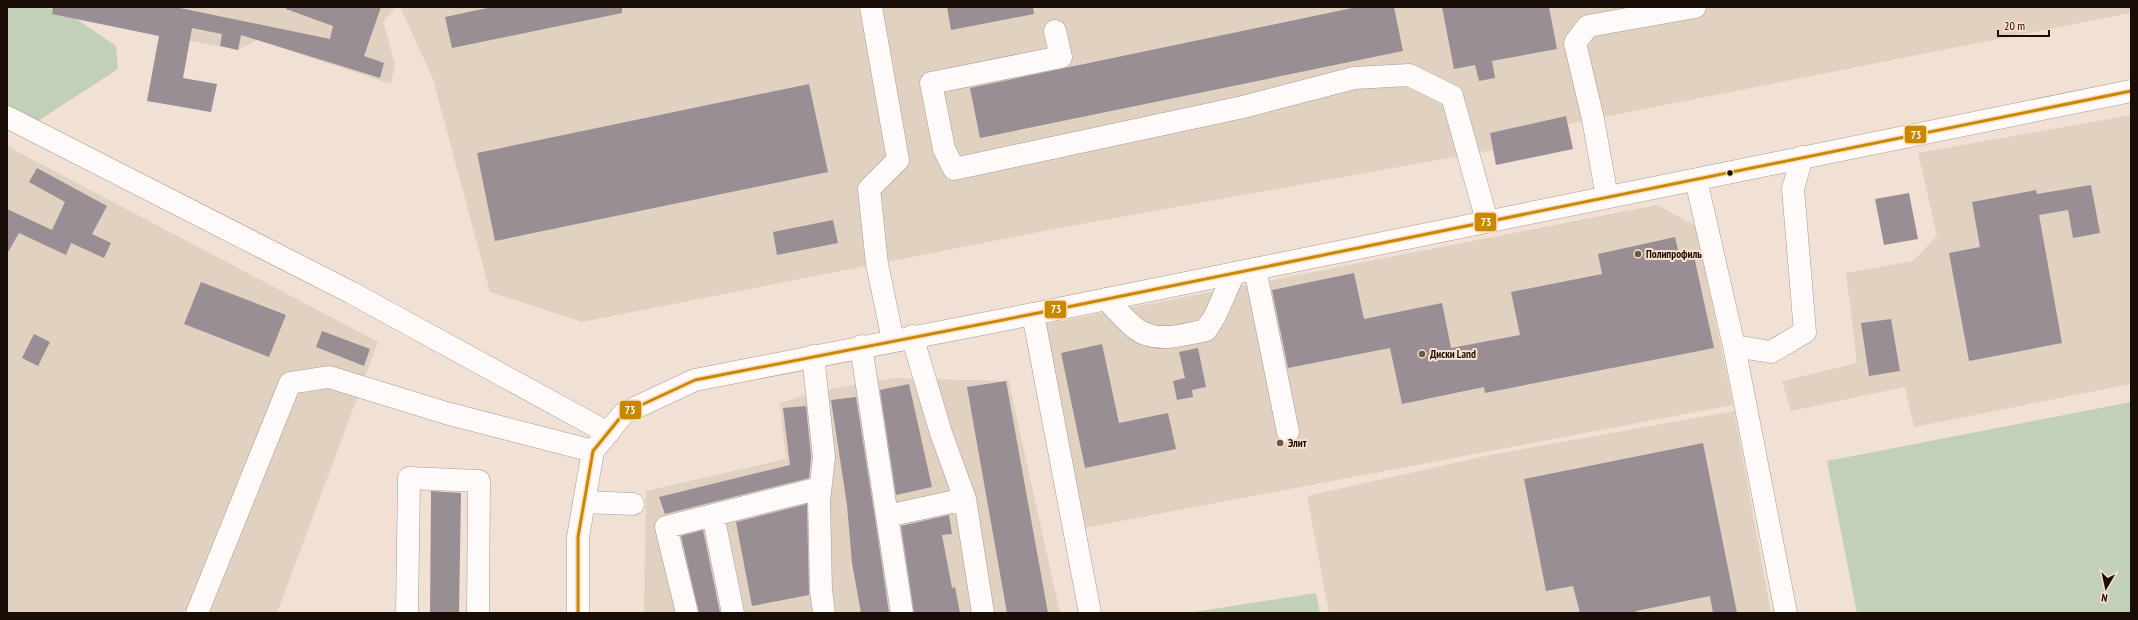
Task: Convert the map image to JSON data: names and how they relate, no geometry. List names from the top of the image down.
{
  "places": ["Полипрофиль", "Диски Land", "Элит"],
  "lines": ["transit line 73"],
  "scale_bar": "20 m",
  "north": "bottom"
}
